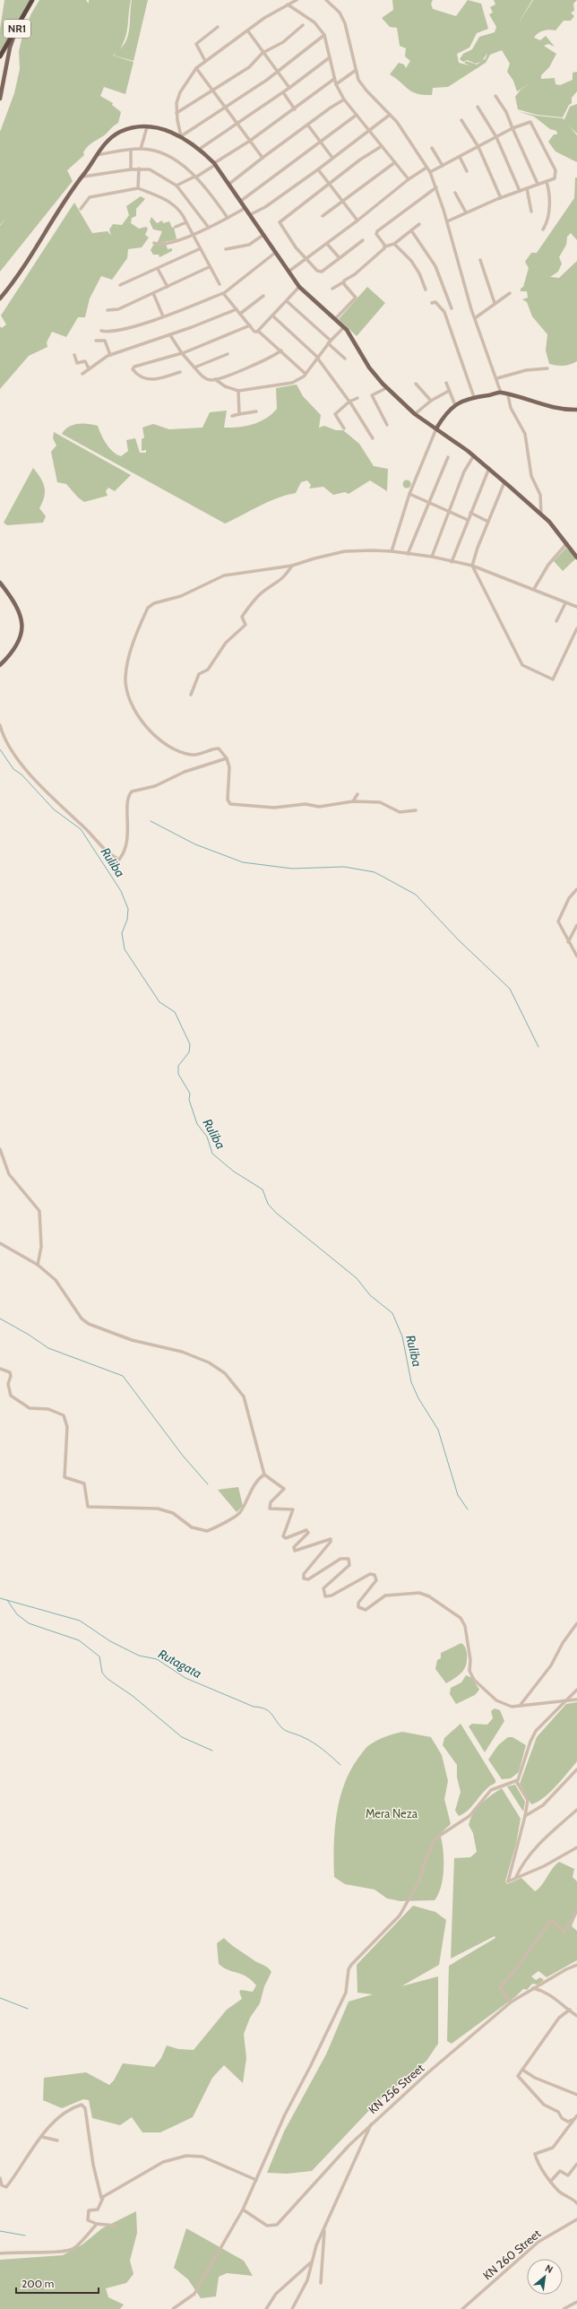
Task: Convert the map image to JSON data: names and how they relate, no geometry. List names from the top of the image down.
{
  "streets": {
    "highway": ["NR1"],
    "street": ["KN 256 Street", "KN 260 Street"]
  },
  "water": ["Ruliba", "Rutagata"],
  "parks": ["Mera Neza"],
  "scale_bar": "200 m",
  "north": "top right"
}
